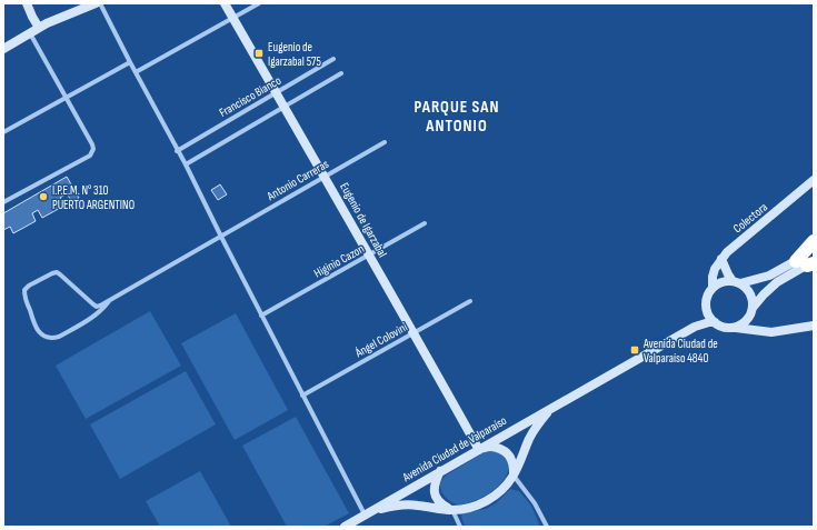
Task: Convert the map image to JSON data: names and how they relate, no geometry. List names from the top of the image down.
{
  "streets": {
    "main road": ["Colectora", "Eugenio de Igarzabal", "Avenida Ciudad de Valparaíso"],
    "street": [
      "Francisco Bianco",
      "Antonio Carreras",
      "Higinio Cazon",
      "Ángel Colovini"
    ]
  },
  "crossings": [
    ["Francisco Bianco", "Eugenio de Igarzabal"],
    ["Antonio Carreras", "Eugenio de Igarzabal"],
    ["Eugenio de Igarzabal", "Higinio Cazon"],
    ["Eugenio de Igarzabal", "Ángel Colovini"],
    ["Eugenio de Igarzabal", "Avenida Ciudad de Valparaíso"]
  ],
  "districts": ["PARQUE SAN ANTONIO"],
  "places": {
    "transit": ["Eugenio de Igarzabal 575", "Avenida Ciudad de Valparaíso 4840"],
    "other": ["I.P.E.M. N° 310 PUERTO ARGENTINO"]
  }
}
